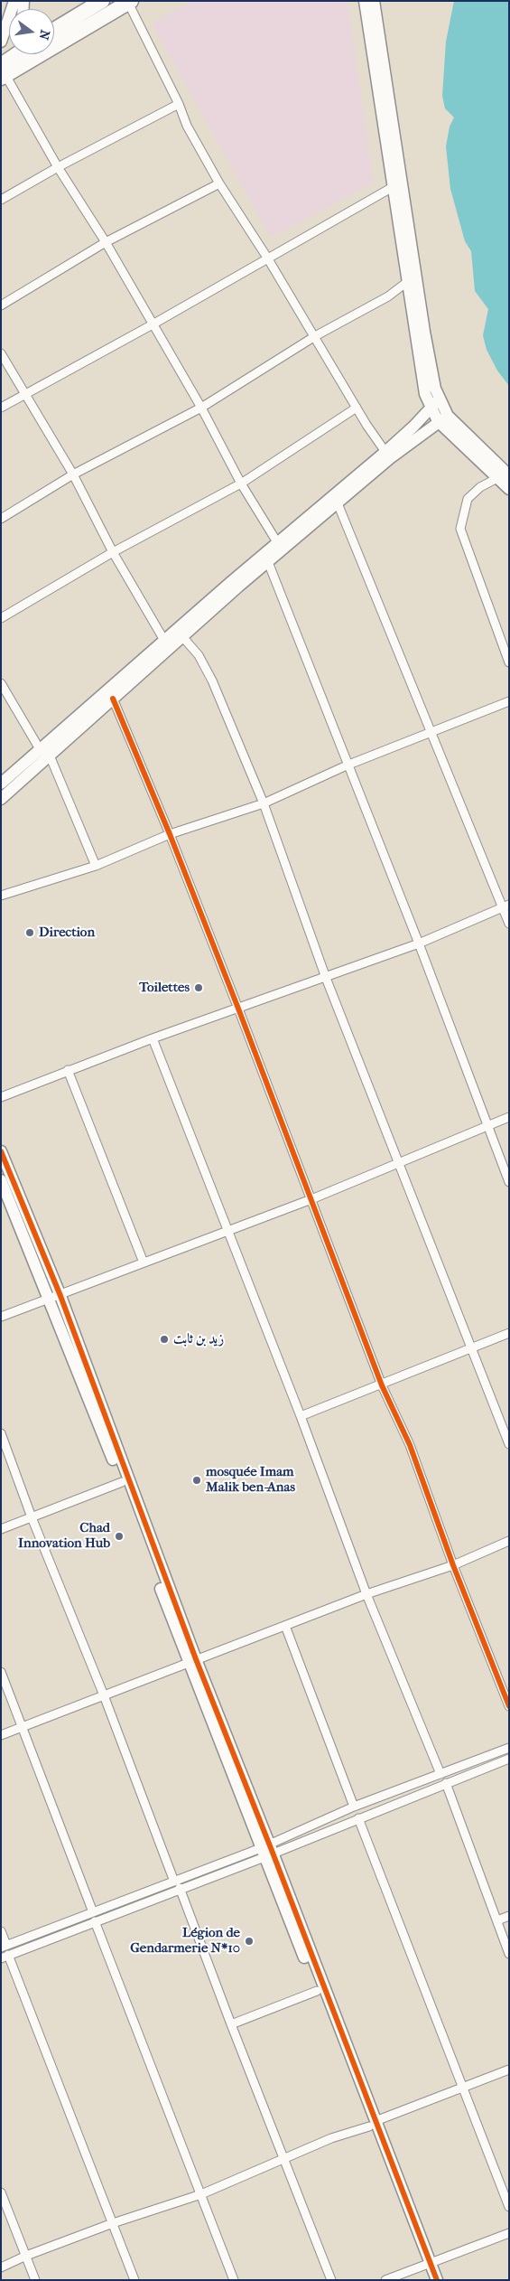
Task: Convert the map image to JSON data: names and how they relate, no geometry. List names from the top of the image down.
{
  "places": [
    "Direction",
    "Toilettes",
    "زيد بن ثابت",
    "mosquée Imam Malik ben-Anas",
    "Chad Innovation Hub",
    "Légion de Gendarmerie N*10"
  ],
  "north": "right"
}
